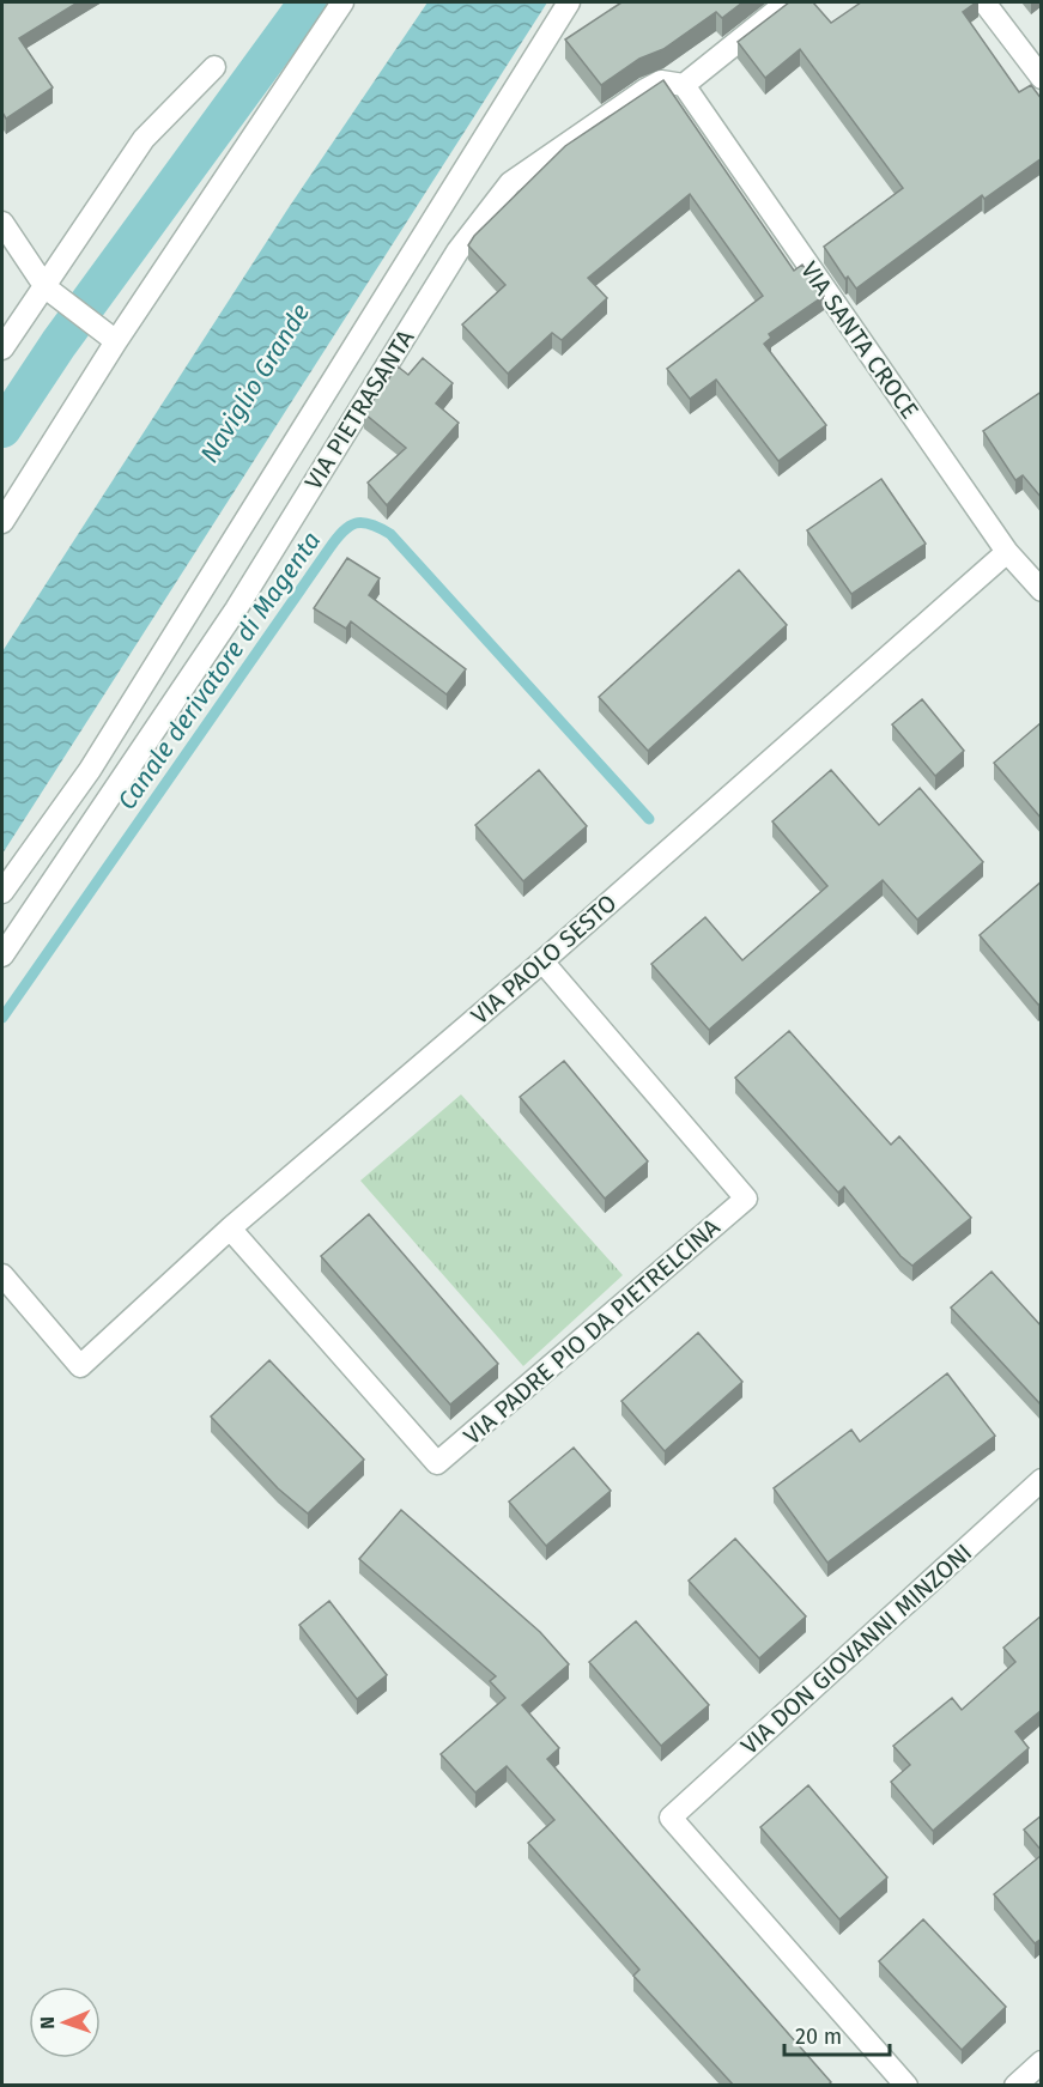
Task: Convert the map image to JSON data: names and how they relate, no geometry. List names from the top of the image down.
{
  "streets": {
    "street": [
      "VIA SANTA CROCE",
      "VIA PIETRASANTA",
      "VIA PAOLO SESTO",
      "VIA PADRE PIO DA PIETRELCINA",
      "VIA DON GIOVANNI MINZONI"
    ]
  },
  "crossings": [
    ["VIA SANTA CROCE", "VIA PIETRASANTA"],
    ["VIA SANTA CROCE", "VIA PAOLO SESTO"],
    ["VIA PAOLO SESTO", "VIA PADRE PIO DA PIETRELCINA"]
  ],
  "water": ["Naviglio Grande", "Canale derivatore di Magenta"],
  "scale_bar": "20 m",
  "north": "left"
}
